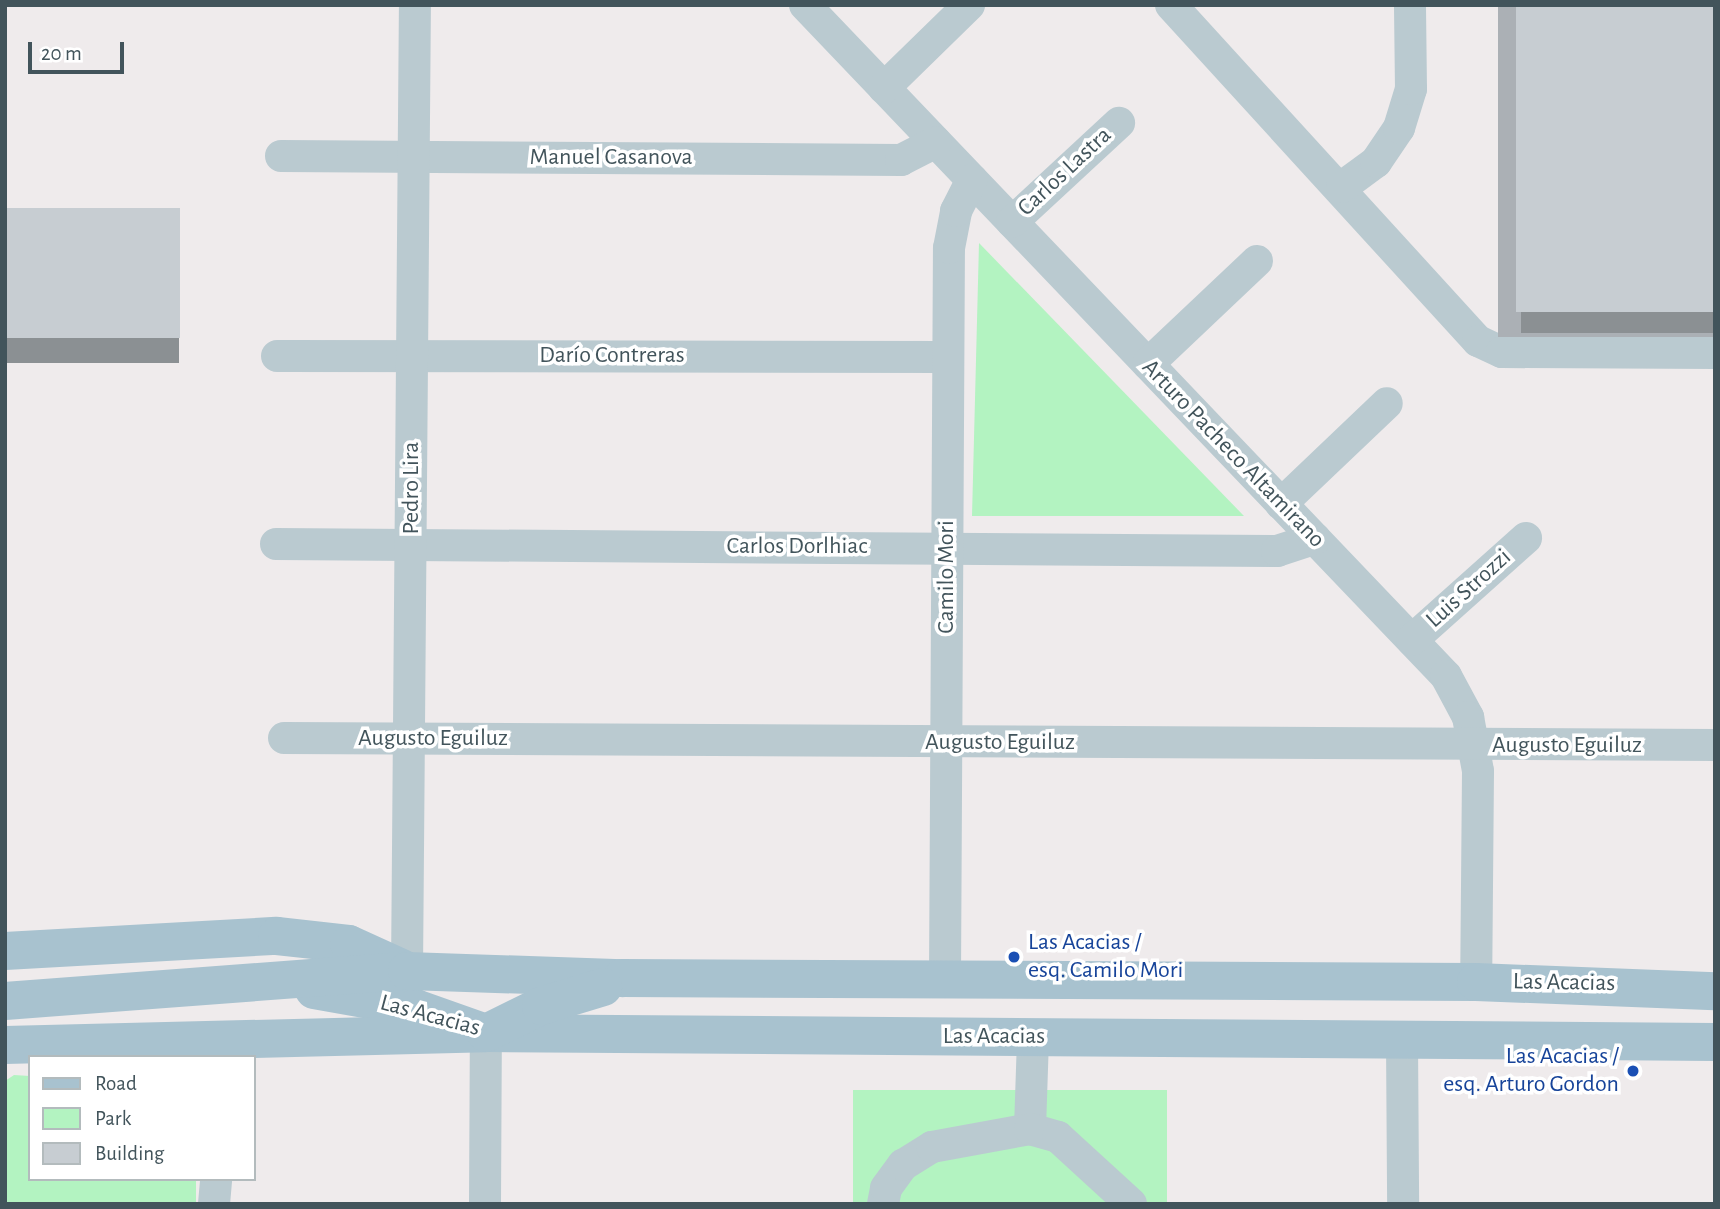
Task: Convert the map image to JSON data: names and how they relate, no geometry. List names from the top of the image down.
{
  "streets": {
    "main road": ["Las Acacias"],
    "street": [
      "Manuel Casanova",
      "Carlos Lastra",
      "Darío Contreras",
      "Arturo Pacheco Altamirano",
      "Pedro Lira",
      "Carlos Dorlhiac",
      "Camilo Mori",
      "Luis Strozzi",
      "Augusto Eguiluz"
    ]
  },
  "crossings": [
    ["Manuel Casanova", "Arturo Pacheco Altamirano"],
    ["Manuel Casanova", "Pedro Lira"],
    ["Carlos Lastra", "Arturo Pacheco Altamirano"],
    ["Darío Contreras", "Pedro Lira"],
    ["Darío Contreras", "Camilo Mori"],
    ["Arturo Pacheco Altamirano", "Carlos Dorlhiac"],
    ["Arturo Pacheco Altamirano", "Camilo Mori"],
    ["Arturo Pacheco Altamirano", "Luis Strozzi"],
    ["Arturo Pacheco Altamirano", "Augusto Eguiluz"],
    ["Arturo Pacheco Altamirano", "Las Acacias"],
    ["Pedro Lira", "Carlos Dorlhiac"],
    ["Pedro Lira", "Augusto Eguiluz"],
    ["Pedro Lira", "Las Acacias"],
    ["Carlos Dorlhiac", "Camilo Mori"],
    ["Camilo Mori", "Augusto Eguiluz"],
    ["Camilo Mori", "Las Acacias"]
  ],
  "places": ["Las Acacias / esq. Camilo Mori", "Las Acacias / esq. Arturo Gordon"],
  "legend": ["Road", "Park", "Building"],
  "scale_bar": "20 m"
}
